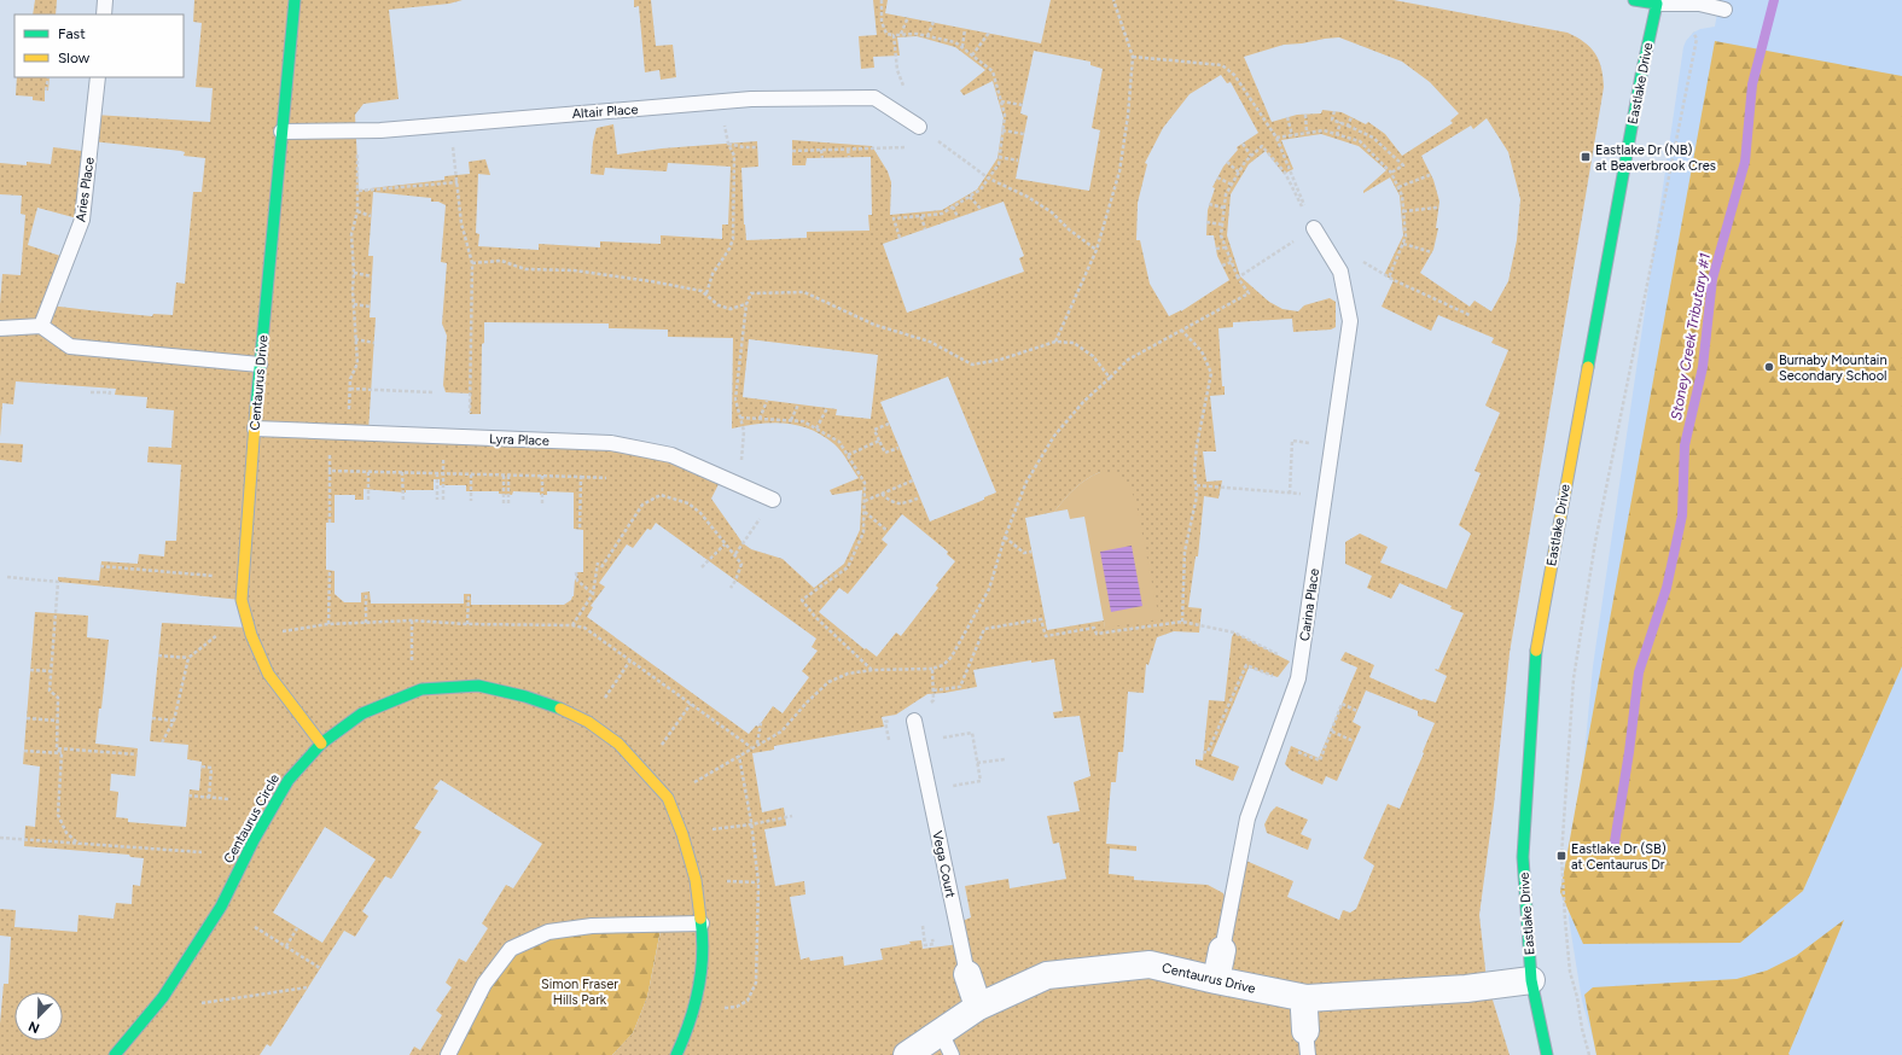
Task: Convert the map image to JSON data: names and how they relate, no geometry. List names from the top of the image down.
{
  "streets": {
    "street": [
      "Eastlake Drive",
      "Centaurus Drive",
      "Carina Place",
      "Centaurus Circle",
      "Vega Court"
    ],
    "lane": ["Altair Place", "Aries Place", "Lyra Place"]
  },
  "crossings": [
    ["Eastlake Drive", "Centaurus Drive"],
    ["Altair Place", "Centaurus Drive"],
    ["Centaurus Drive", "Lyra Place"],
    ["Centaurus Drive", "Carina Place"],
    ["Centaurus Drive", "Centaurus Circle"],
    ["Centaurus Drive", "Vega Court"]
  ],
  "water": ["Stoney Creek Tributary #1"],
  "parks": ["Simon Fraser Hills Park"],
  "places": {
    "transit": ["Eastlake Dr (NB) at Beaverbrook Cres", "Eastlake Dr (SB) at Centaurus Dr"],
    "other": ["Burnaby Mountain Secondary School"]
  },
  "legend": ["Fast", "Slow"],
  "north": "bottom left"
}
